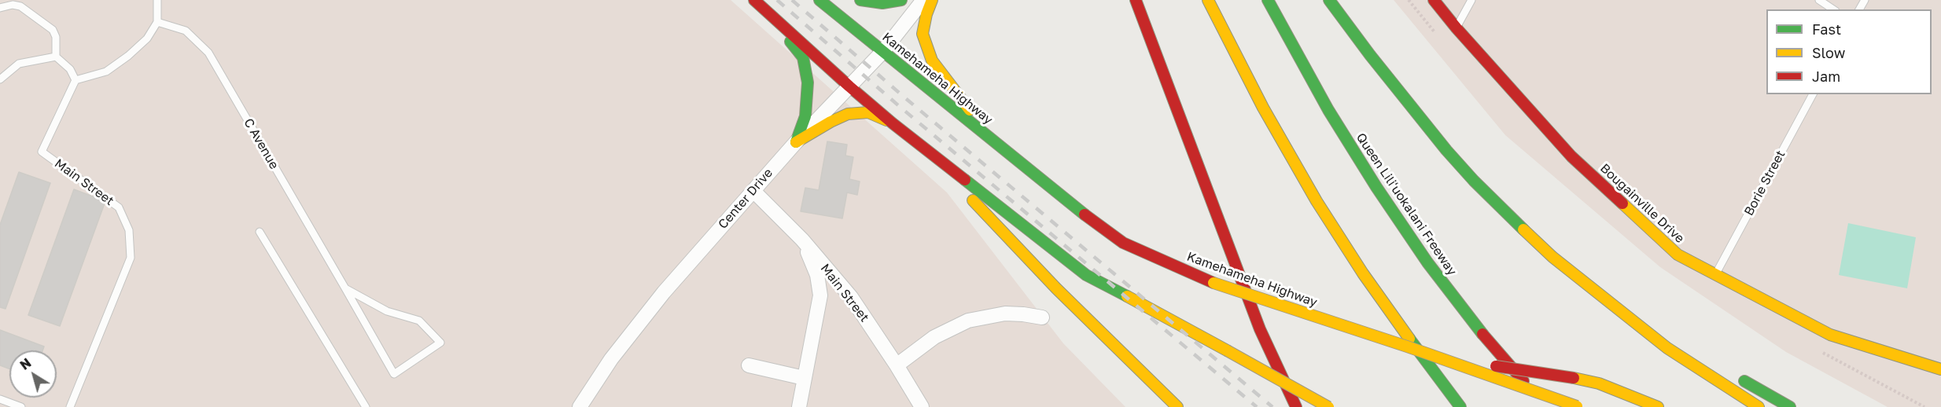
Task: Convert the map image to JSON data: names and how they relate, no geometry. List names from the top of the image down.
{
  "streets": {
    "main road": ["Kamehameha Highway", "Bougainville Drive", "Queen Liliʻuokalani Freeway"],
    "street": ["Main Street", "Center Drive"],
    "lane": ["C Avenue", "Borie Street"]
  },
  "crossings": [
    ["Kamehameha Highway", "Center Drive"],
    ["Main Street", "Center Drive"],
    ["Borie Street", "Bougainville Drive"]
  ],
  "legend": ["Fast", "Slow", "Jam"],
  "north": "top left"
}
